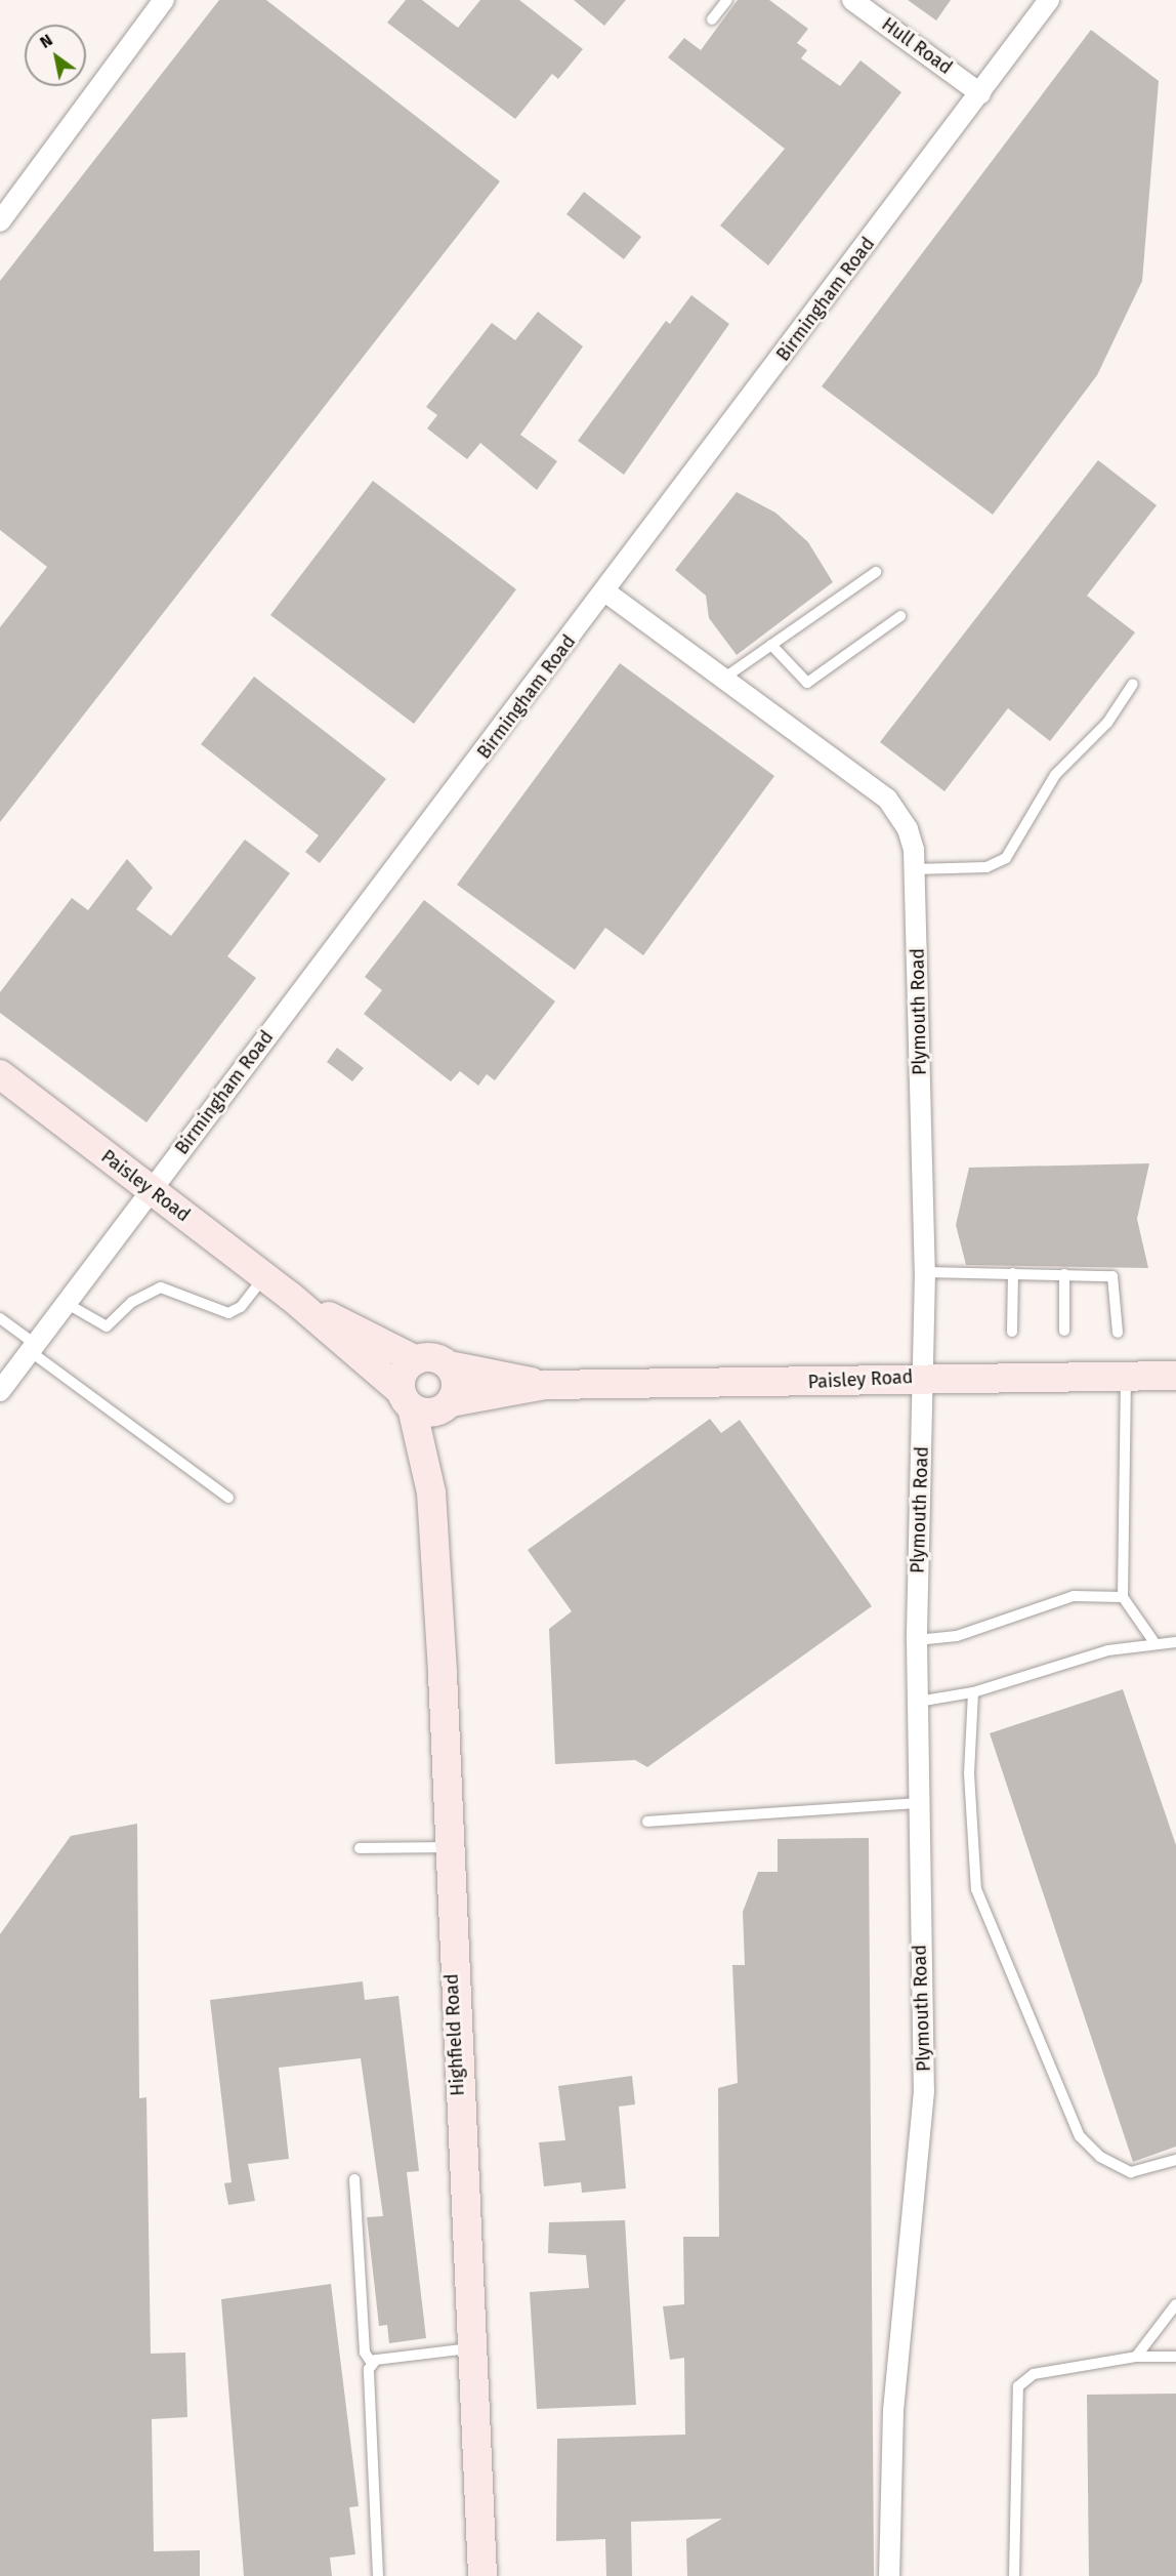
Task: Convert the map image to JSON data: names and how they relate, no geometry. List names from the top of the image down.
{
  "streets": {
    "main road": ["Paisley Road", "Highfield Road"],
    "street": ["Hull Road", "Birmingham Road", "Plymouth Road"]
  },
  "crossings": [
    ["Hull Road", "Birmingham Road"],
    ["Birmingham Road", "Plymouth Road"],
    ["Birmingham Road", "Paisley Road"],
    ["Plymouth Road", "Paisley Road"],
    ["Paisley Road", "Highfield Road"]
  ],
  "north": "top left"
}
